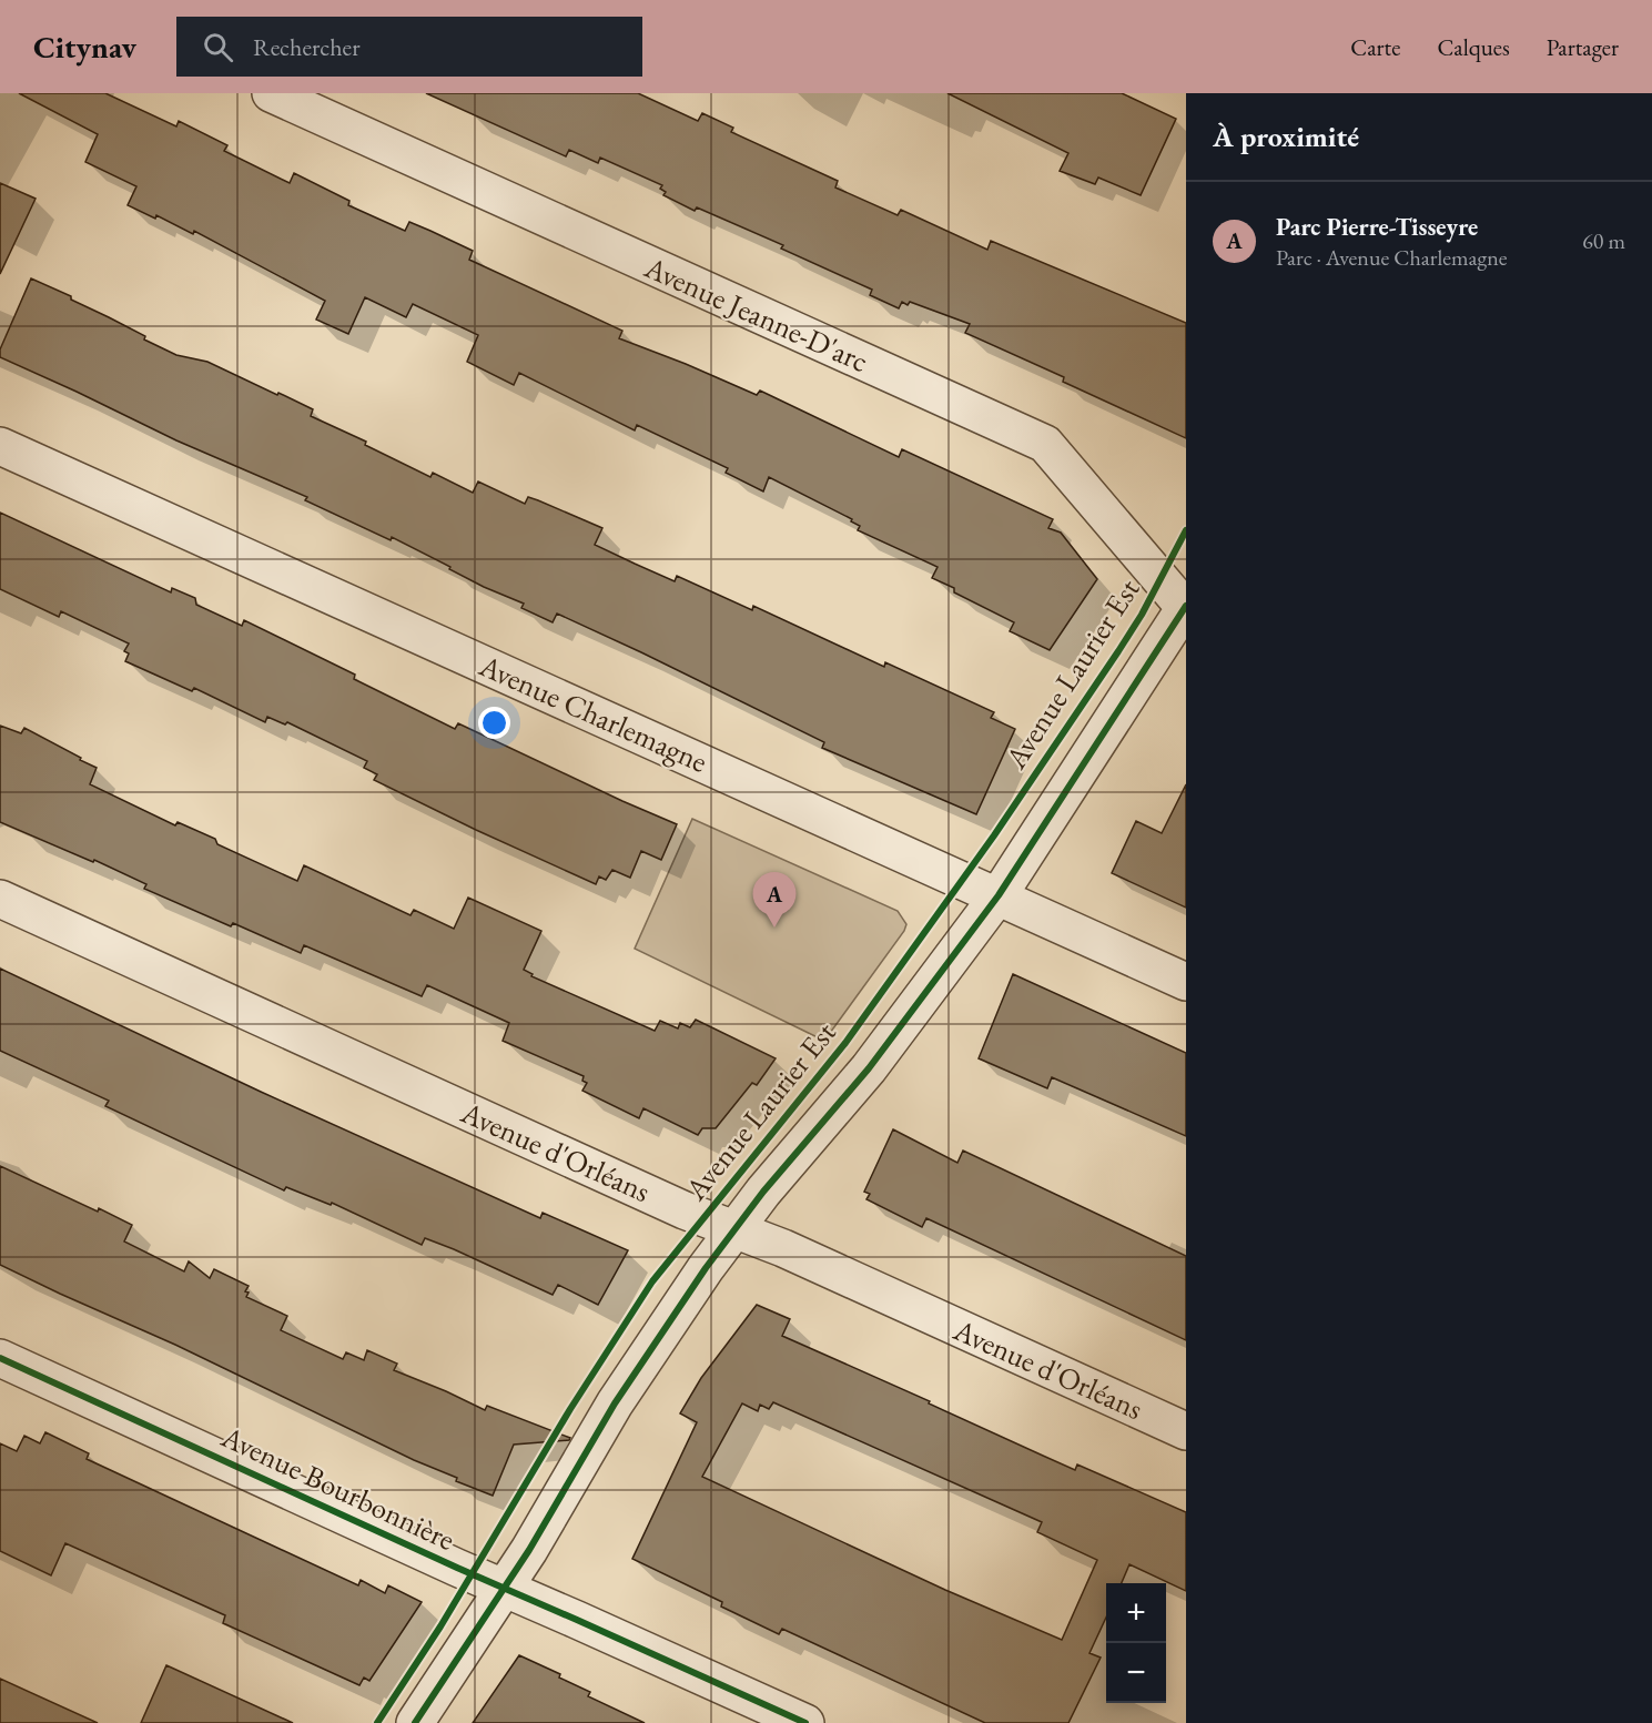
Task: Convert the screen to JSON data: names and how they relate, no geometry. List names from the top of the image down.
{
  "streets": {
    "street": [
      "Avenue Jeanne-D'arc",
      "Avenue Laurier Est",
      "Avenue Charlemagne",
      "Avenue d'Orléans",
      "Avenue Bourbonnière"
    ]
  },
  "crossings": [
    ["Avenue Jeanne-D'arc", "Avenue Laurier Est"],
    ["Avenue Laurier Est", "Avenue Charlemagne"],
    ["Avenue Laurier Est", "Avenue d'Orléans"],
    ["Avenue Laurier Est", "Avenue Bourbonnière"]
  ],
  "page": {
    "header": "Citynav",
    "search": "Rechercher",
    "nav": ["Carte", "Calques", "Partager"],
    "heading": "À proximité",
    "list": [
      {
        "mark": "A",
        "name": "Parc Pierre-Tisseyre",
        "note": "Parc · Avenue Charlemagne",
        "value": "60 m"
      }
    ],
    "pins": "A",
    "map_buttons": ["+", "−"]
  }
}
